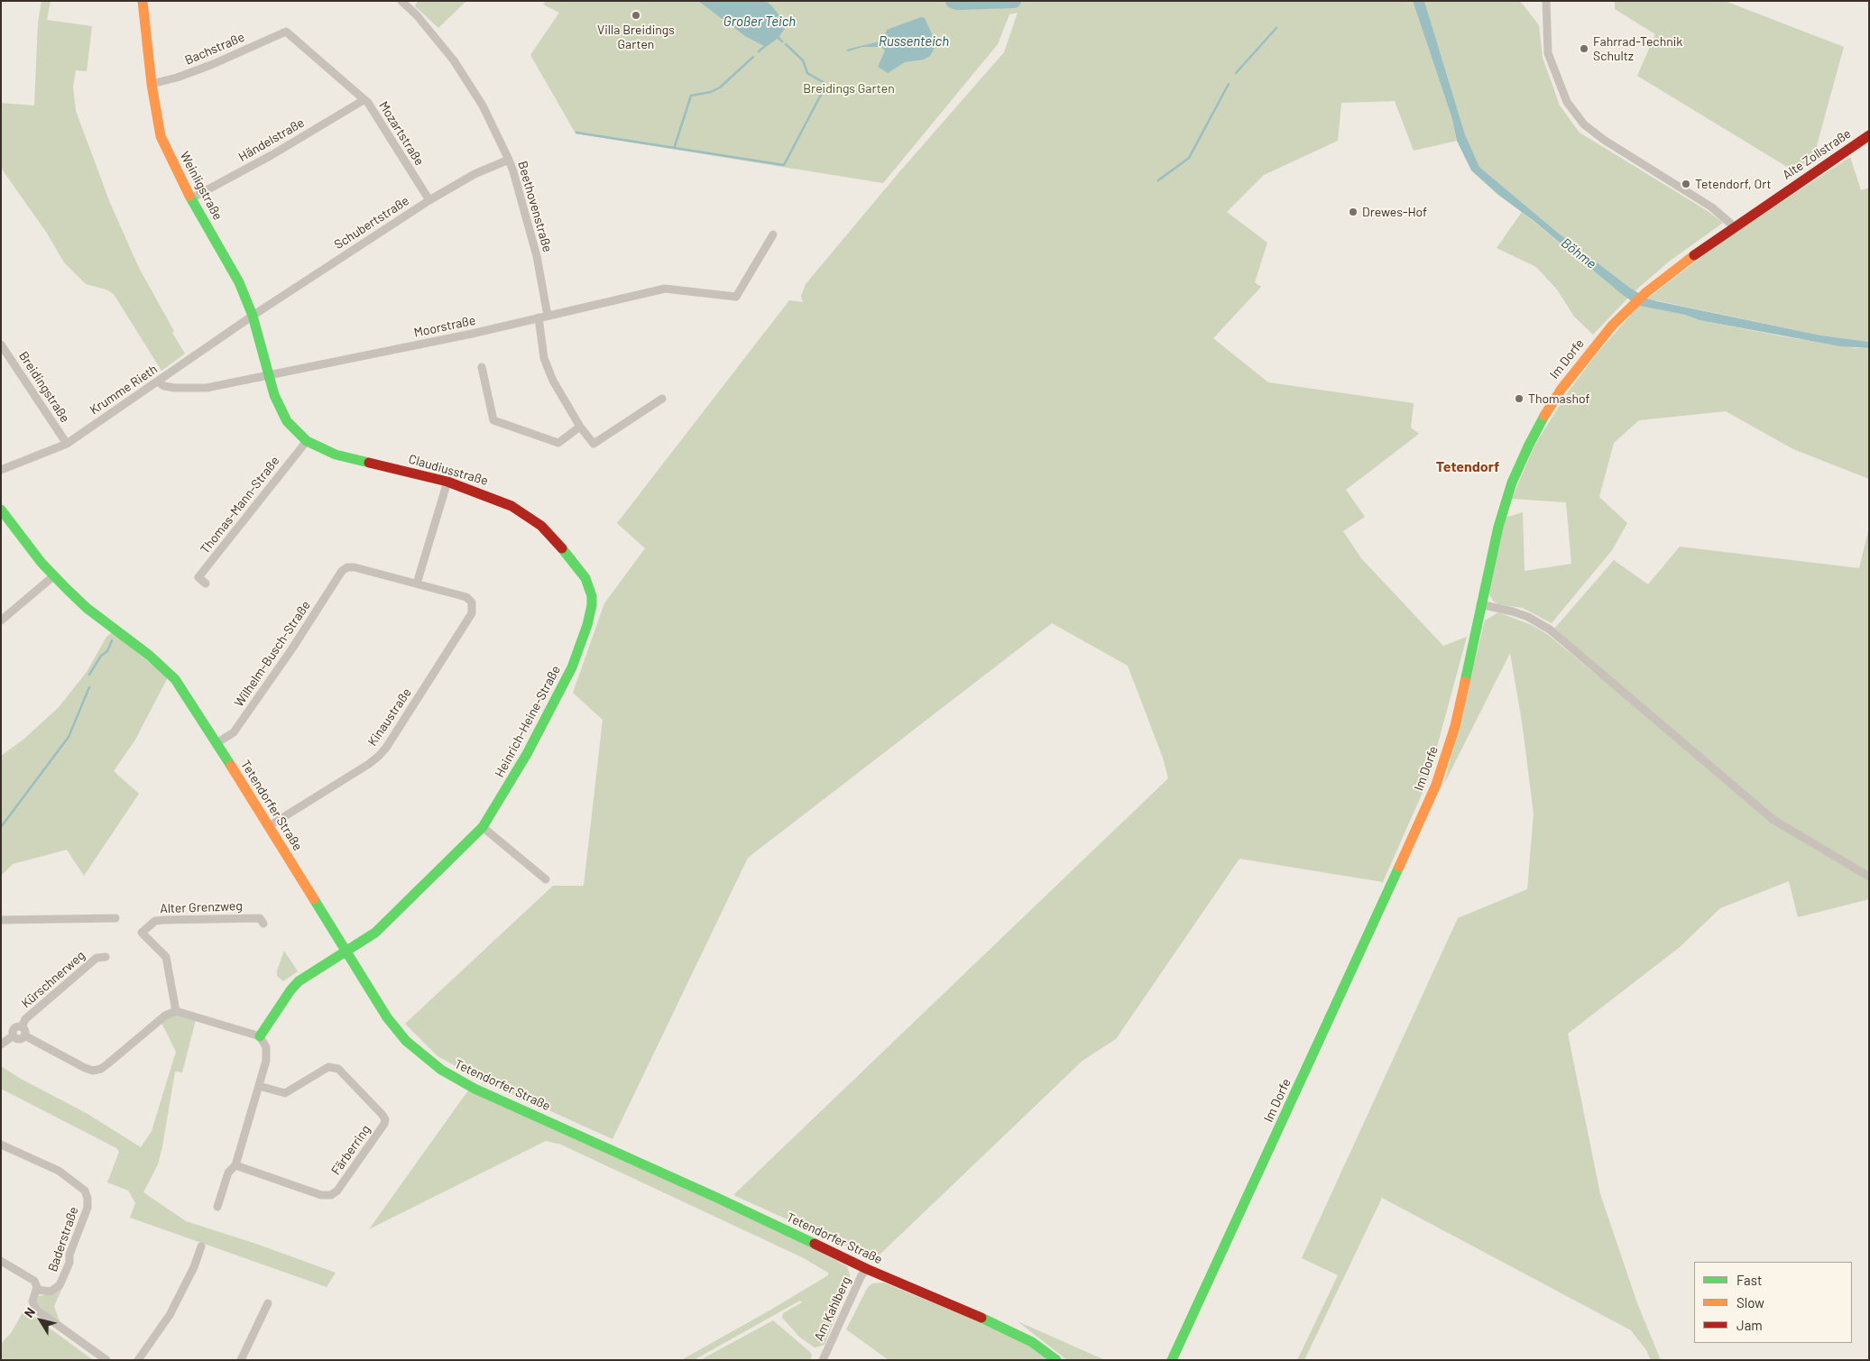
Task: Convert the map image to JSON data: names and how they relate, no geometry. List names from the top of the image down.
{
  "streets": {
    "street": [
      "Bachstraße",
      "Mozartstraße",
      "Händelstraße",
      "Alte Zollstraße",
      "Weinligstraße",
      "Beethovenstraße",
      "Schubertstraße",
      "Moorstraße",
      "Im Dorfe",
      "Breidingstraße",
      "Krumme Rieth",
      "Claudiusstraße",
      "Thomas-Mann-Straße",
      "Wilhelm-Busch-Straße",
      "Kinaustraße",
      "Heinrich-Heine-Straße",
      "Tetendorfer Straße",
      "Alter Grenzweg",
      "Kürschnerweg",
      "Färberring",
      "Baderstraße",
      "Am Kahlberg"
    ]
  },
  "crossings": [
    ["Bachstraße", "Mozartstraße"],
    ["Bachstraße", "Weinligstraße"],
    ["Mozartstraße", "Händelstraße"],
    ["Mozartstraße", "Schubertstraße"],
    ["Händelstraße", "Weinligstraße"],
    ["Alte Zollstraße", "Im Dorfe"],
    ["Weinligstraße", "Schubertstraße"],
    ["Weinligstraße", "Moorstraße"],
    ["Weinligstraße", "Krumme Rieth"],
    ["Weinligstraße", "Claudiusstraße"],
    ["Beethovenstraße", "Schubertstraße"],
    ["Beethovenstraße", "Moorstraße"],
    ["Schubertstraße", "Krumme Rieth"],
    ["Moorstraße", "Krumme Rieth"],
    ["Moorstraße", "Claudiusstraße"],
    ["Breidingstraße", "Krumme Rieth"],
    ["Claudiusstraße", "Thomas-Mann-Straße"],
    ["Claudiusstraße", "Heinrich-Heine-Straße"],
    ["Wilhelm-Busch-Straße", "Kinaustraße"],
    ["Wilhelm-Busch-Straße", "Tetendorfer Straße"],
    ["Kinaustraße", "Tetendorfer Straße"],
    ["Heinrich-Heine-Straße", "Tetendorfer Straße"],
    ["Tetendorfer Straße", "Am Kahlberg"]
  ],
  "districts": ["Tetendorf"],
  "water": ["Großer Teich", "Russenteich", "Böhme"],
  "parks": ["Breidings Garten"],
  "places": [
    "Villa Breidings Garten",
    "Fahrrad-Technik Schultz",
    "Tetendorf, Ort",
    "Drewes-Hof",
    "Thomashof"
  ],
  "legend": ["Fast", "Slow", "Jam"],
  "north": "top left"
}
